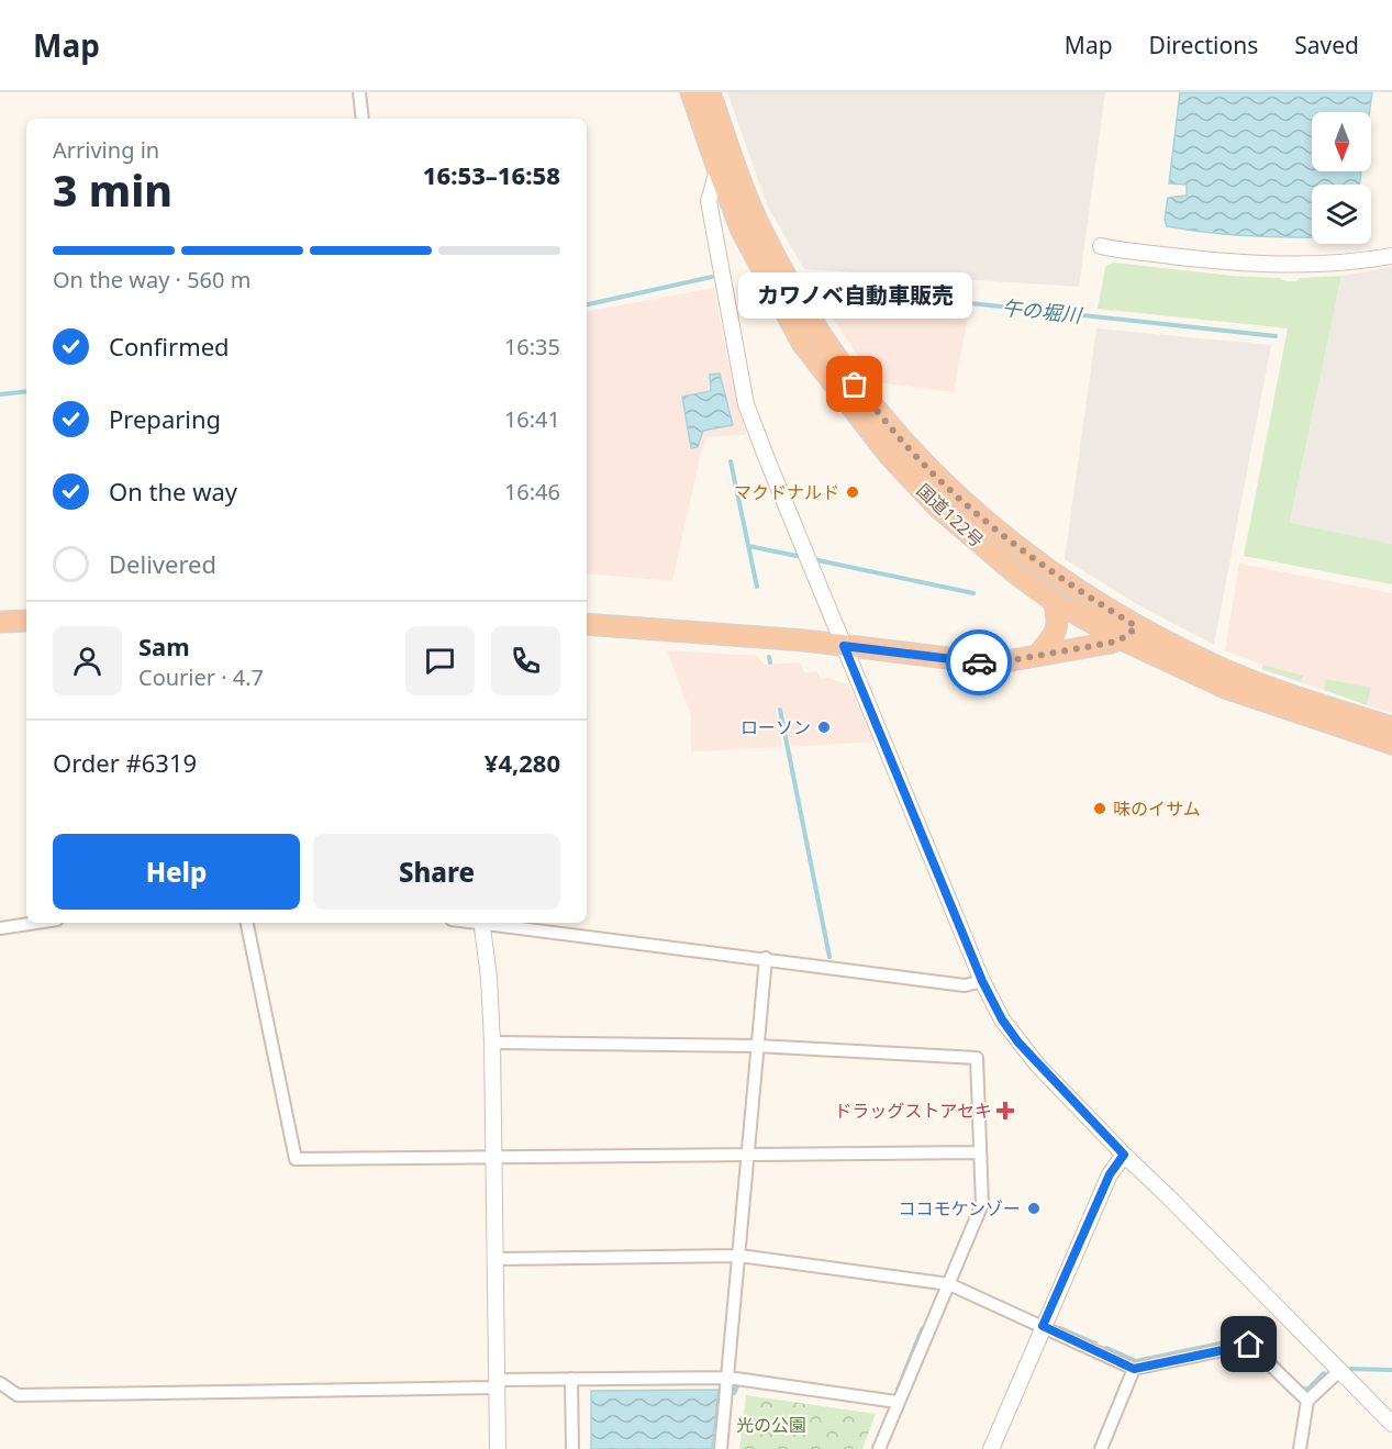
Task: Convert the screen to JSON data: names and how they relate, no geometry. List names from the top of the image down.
{
  "streets": {
    "highway": ["国道122号"]
  },
  "water": ["午の堀川"],
  "parks": ["光の公園"],
  "places": {
    "other": [
      "カワノベ自動車販売",
      "マクドナルド",
      "ローソン",
      "味のイサム",
      "ココモケンゾー"
    ],
    "health": ["ドラッグストアセキ"]
  },
  "north": "bottom",
  "page": {
    "header": "Map",
    "nav": ["Map", "Directions", "Saved"],
    "heading": ["3 min", "Arriving in", "16:53–16:58"],
    "panel": [
      "Sam",
      "Courier · 4.7",
      "Order #6319",
      "¥4,280"
    ],
    "bar": "On the way · 560 m",
    "bubble": "カワノベ自動車販売",
    "list": [
      ["Confirmed", "16:35"],
      ["Preparing", "16:41"],
      ["On the way", "16:46"],
      "Delivered"
    ],
    "buttons": ["Help", "Share"]
  }
}
